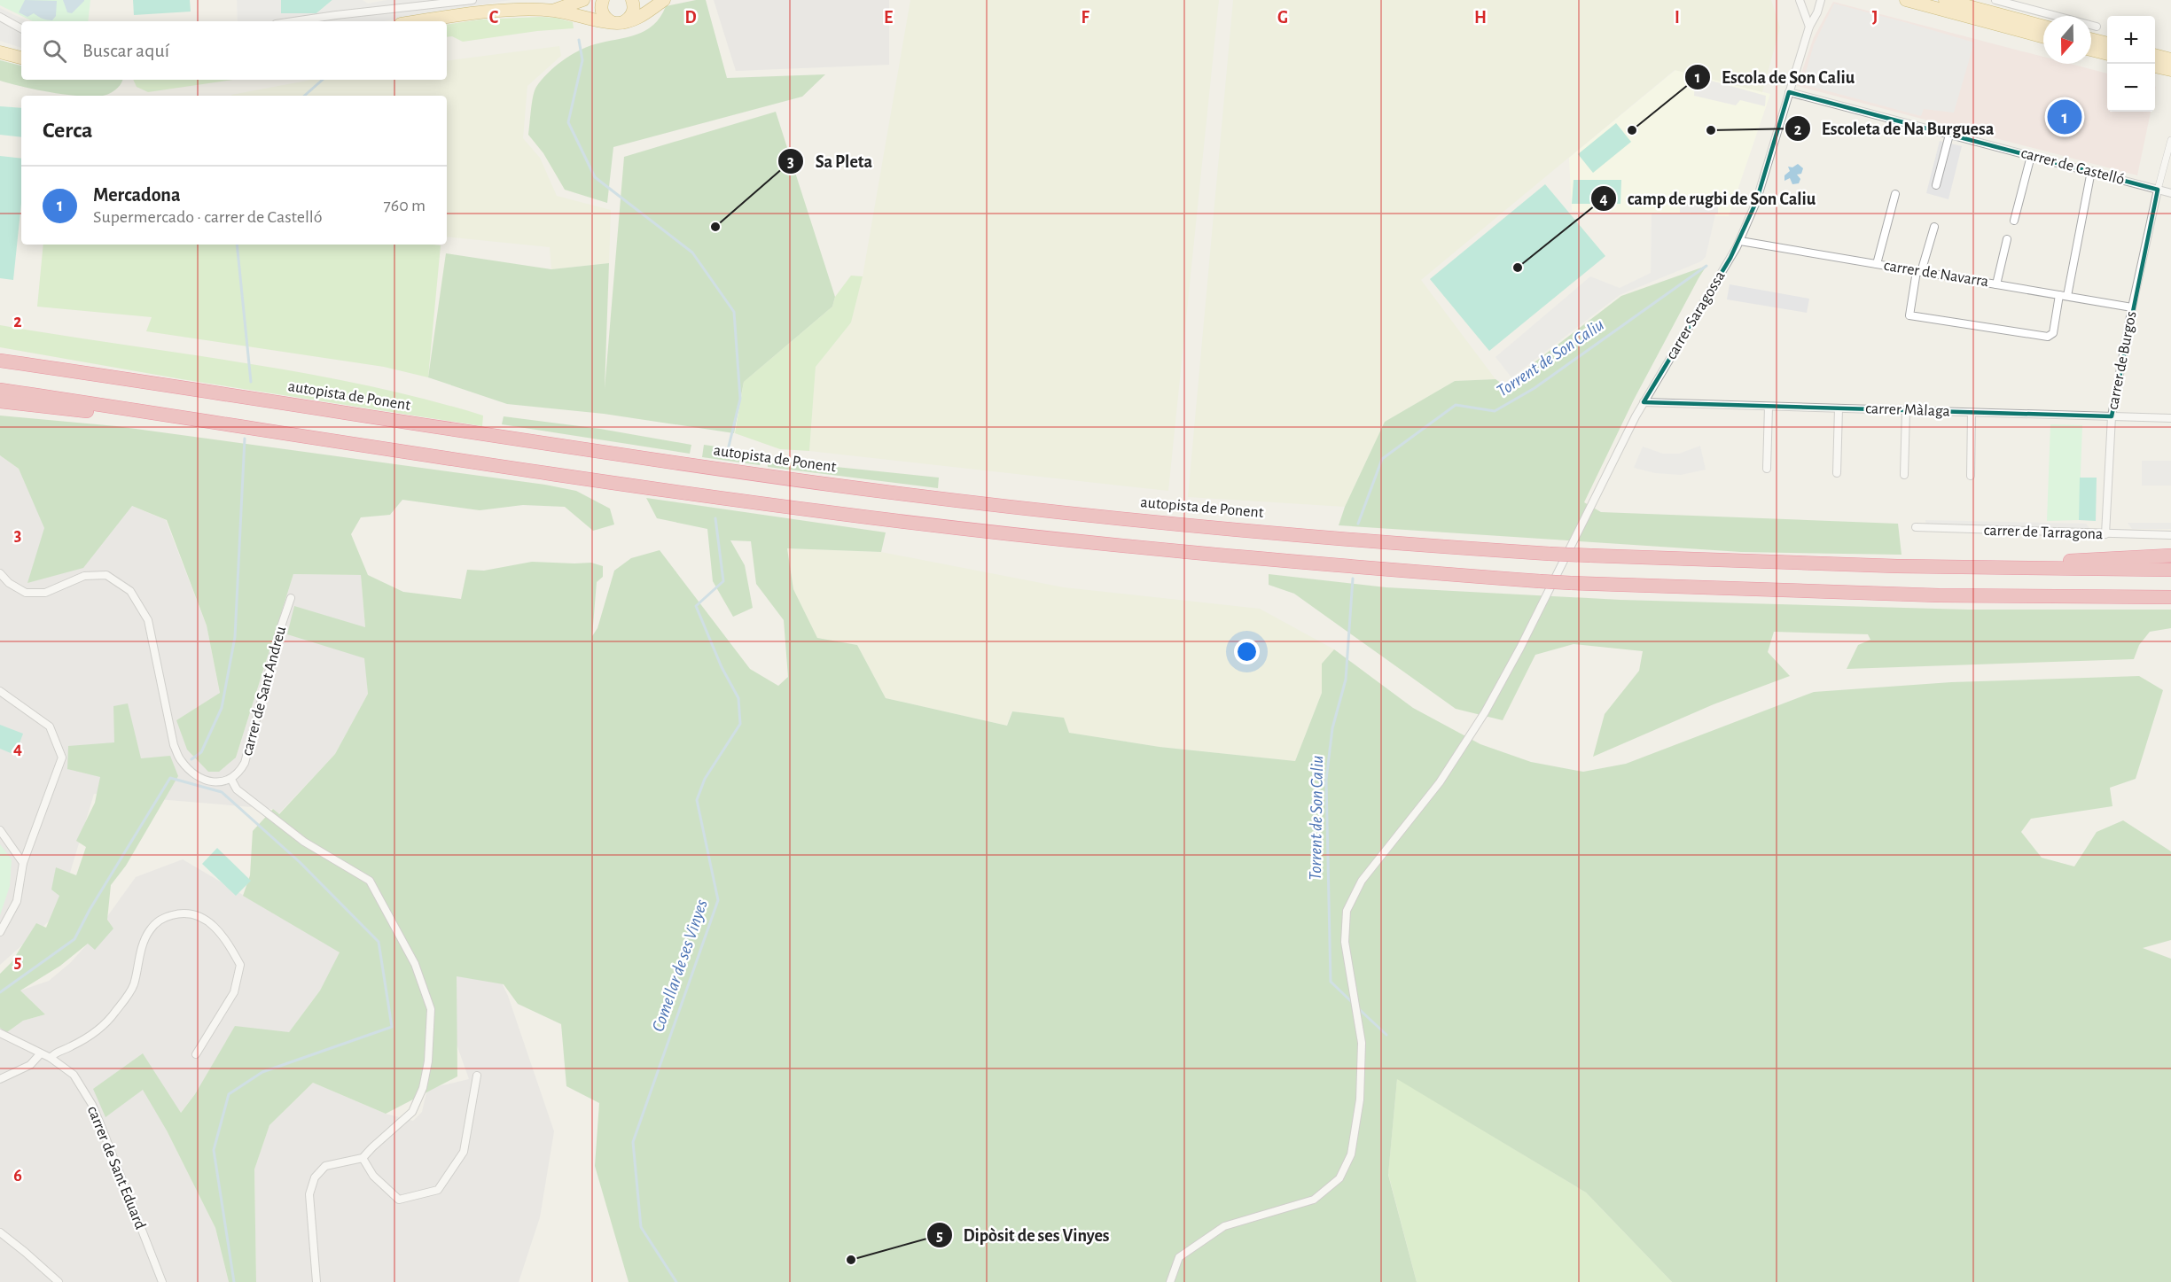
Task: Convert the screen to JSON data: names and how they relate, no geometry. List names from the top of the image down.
{
  "streets": {
    "highway": ["autopista de Ponent"],
    "street": [
      "carrer de Castelló",
      "carrer de Navarra",
      "carrer Saragossa",
      "carrer de Burgos",
      "carrer Màlaga",
      "carrer de Tarragona",
      "carrer de Sant Andreu",
      "carrer de Sant Eduard"
    ]
  },
  "crossings": [
    ["carrer de Castelló", "carrer Saragossa"],
    ["carrer de Castelló", "carrer de Burgos"],
    ["carrer de Navarra", "carrer Saragossa"],
    ["carrer de Navarra", "carrer de Burgos"],
    ["carrer Saragossa", "carrer Màlaga"],
    ["carrer de Burgos", "carrer Màlaga"],
    ["carrer de Burgos", "carrer de Tarragona"]
  ],
  "water": ["Torrent de Son Caliu", "Comellar de ses Vinyes"],
  "places": [
    "Escola de Son Caliu",
    "Escoleta de Na Burguesa",
    "Sa Pleta",
    "camp de rugbi de Son Caliu",
    "Dipòsit de ses Vinyes"
  ],
  "north": "bottom",
  "page": {
    "map_buttons": ["+", "−"],
    "search": "Buscar aquí",
    "heading": "Cerca",
    "pins": "1",
    "list": [
      {
        "mark": "1",
        "name": "Mercadona",
        "note": "Supermercado · carrer de Castelló",
        "value": "760 m"
      }
    ]
  },
  "grid": {
    "columns": [
      "C",
      "D",
      "E",
      "F",
      "G",
      "H",
      "I",
      "J"
    ],
    "rows": [
      "2",
      "3",
      "4",
      "5",
      "6"
    ]
  }
}
